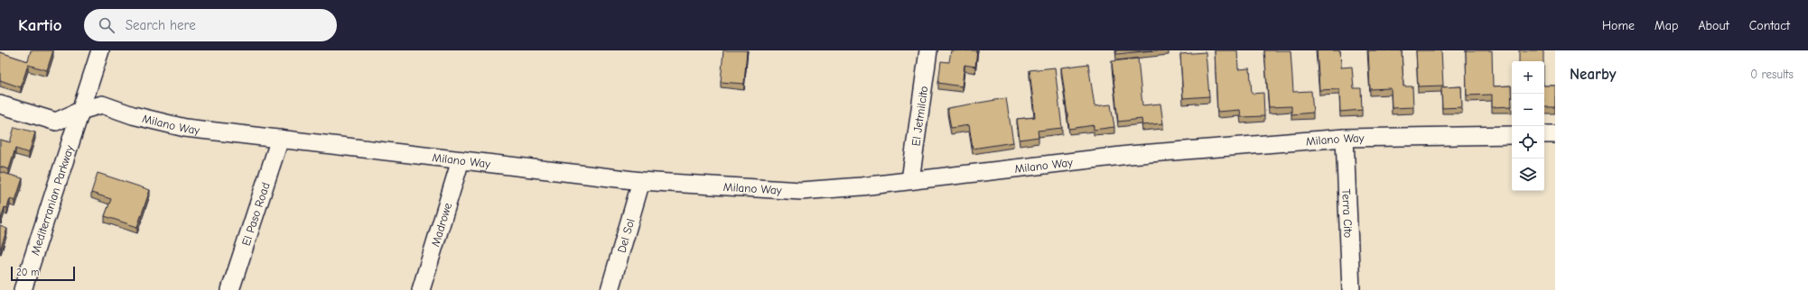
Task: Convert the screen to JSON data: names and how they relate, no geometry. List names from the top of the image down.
{
  "streets": {
    "street": [
      "El Jetmilcito",
      "Milano Way",
      "Mediterranian Parkway",
      "Terra Cito",
      "El Paso Road",
      "Madrowe",
      "Del Sol"
    ]
  },
  "crossings": [
    ["El Jetmilcito", "Milano Way"],
    ["Milano Way", "Mediterranian Parkway"],
    ["Milano Way", "Terra Cito"],
    ["Milano Way", "El Paso Road"],
    ["Milano Way", "Madrowe"],
    ["Milano Way", "Del Sol"]
  ],
  "scale_bar": "20 m",
  "page": {
    "header": "Kartio",
    "search": "Search here",
    "nav": [
      "Home",
      "Map",
      "About",
      "Contact"
    ],
    "heading": ["Nearby", "0 results"],
    "map_buttons": ["+", "−"],
    "scale": "20 m"
  }
}
